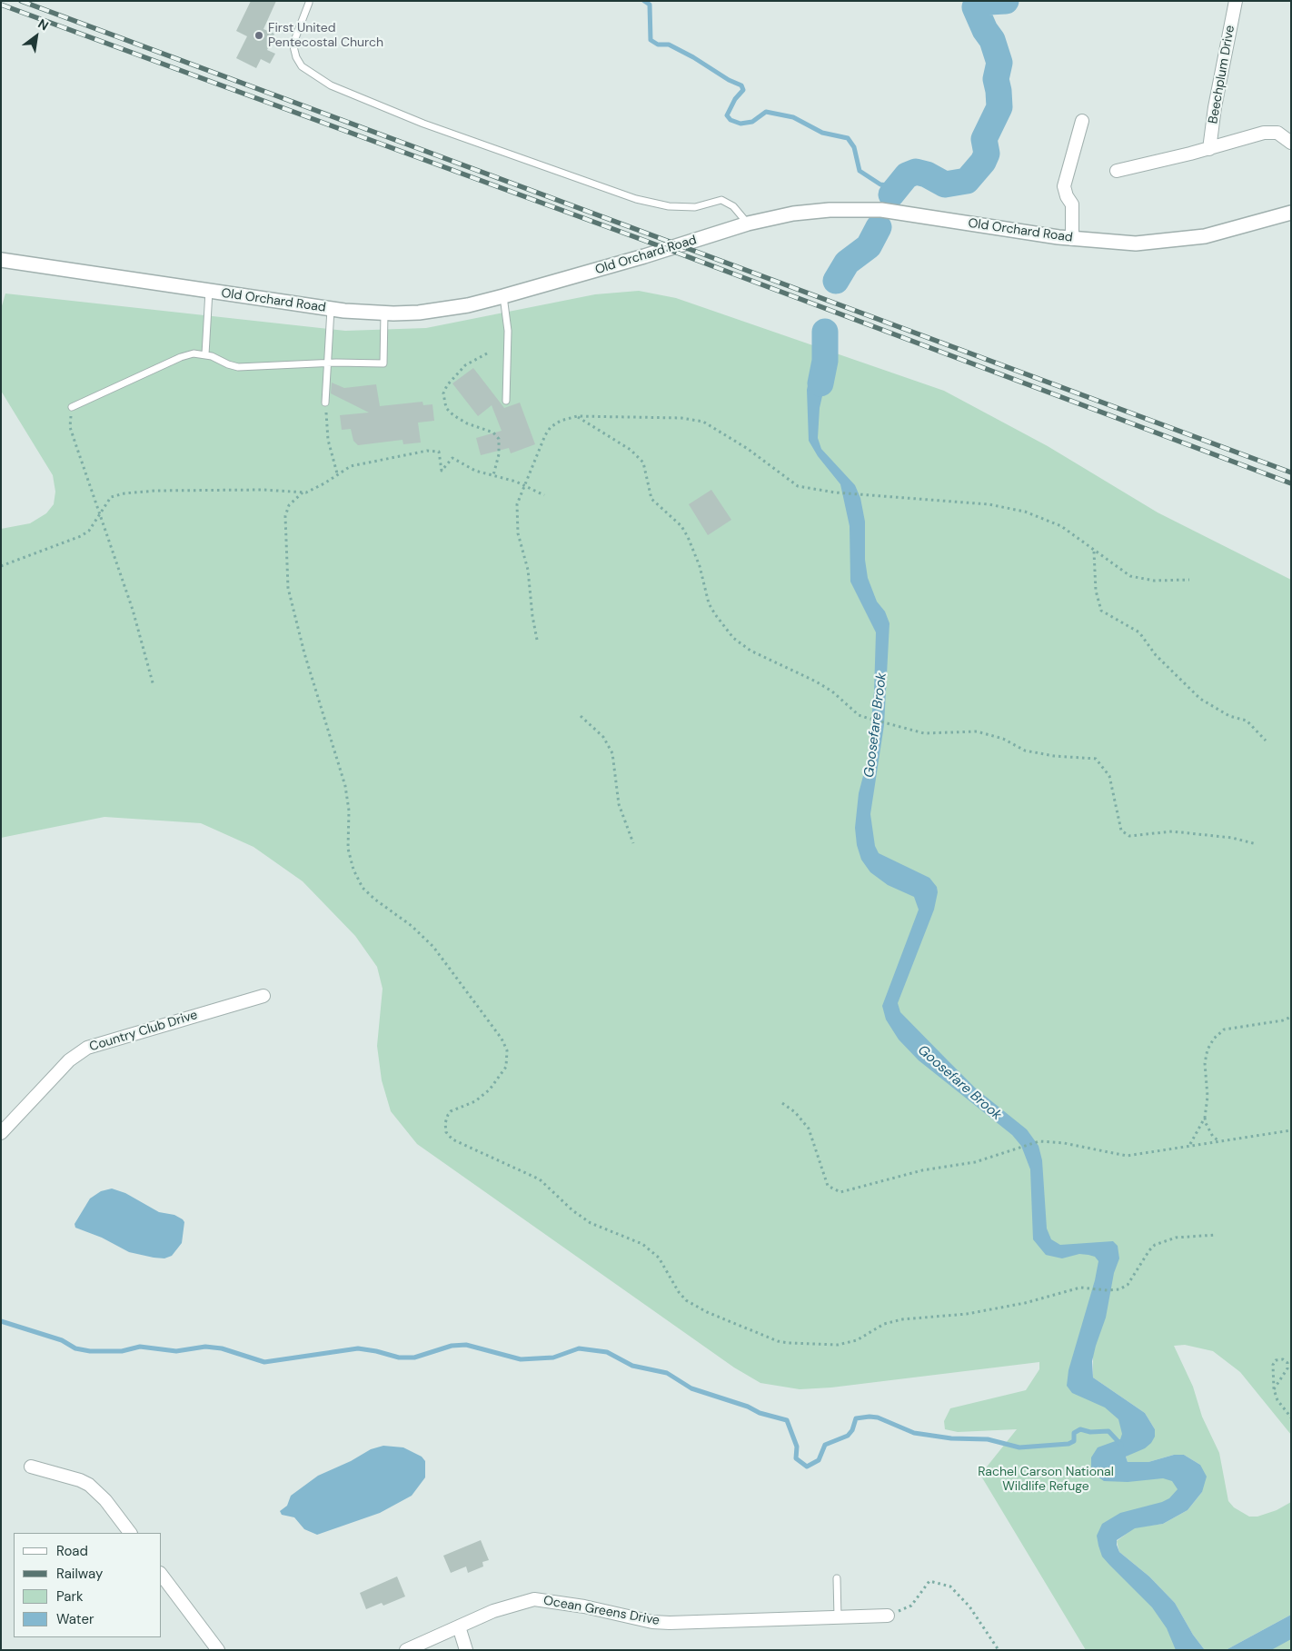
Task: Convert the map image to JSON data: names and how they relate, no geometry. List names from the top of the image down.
{
  "streets": {
    "street": [
      "Beechplum Drive",
      "Old Orchard Road",
      "Country Club Drive",
      "Ocean Greens Drive"
    ]
  },
  "water": ["Goosefare Brook"],
  "parks": ["Rachel Carson National Wildlife Refuge"],
  "places": ["First United Pentecostal Church"],
  "legend": [
    "Road",
    "Railway",
    "Park",
    "Water"
  ],
  "north": "top right"
}
